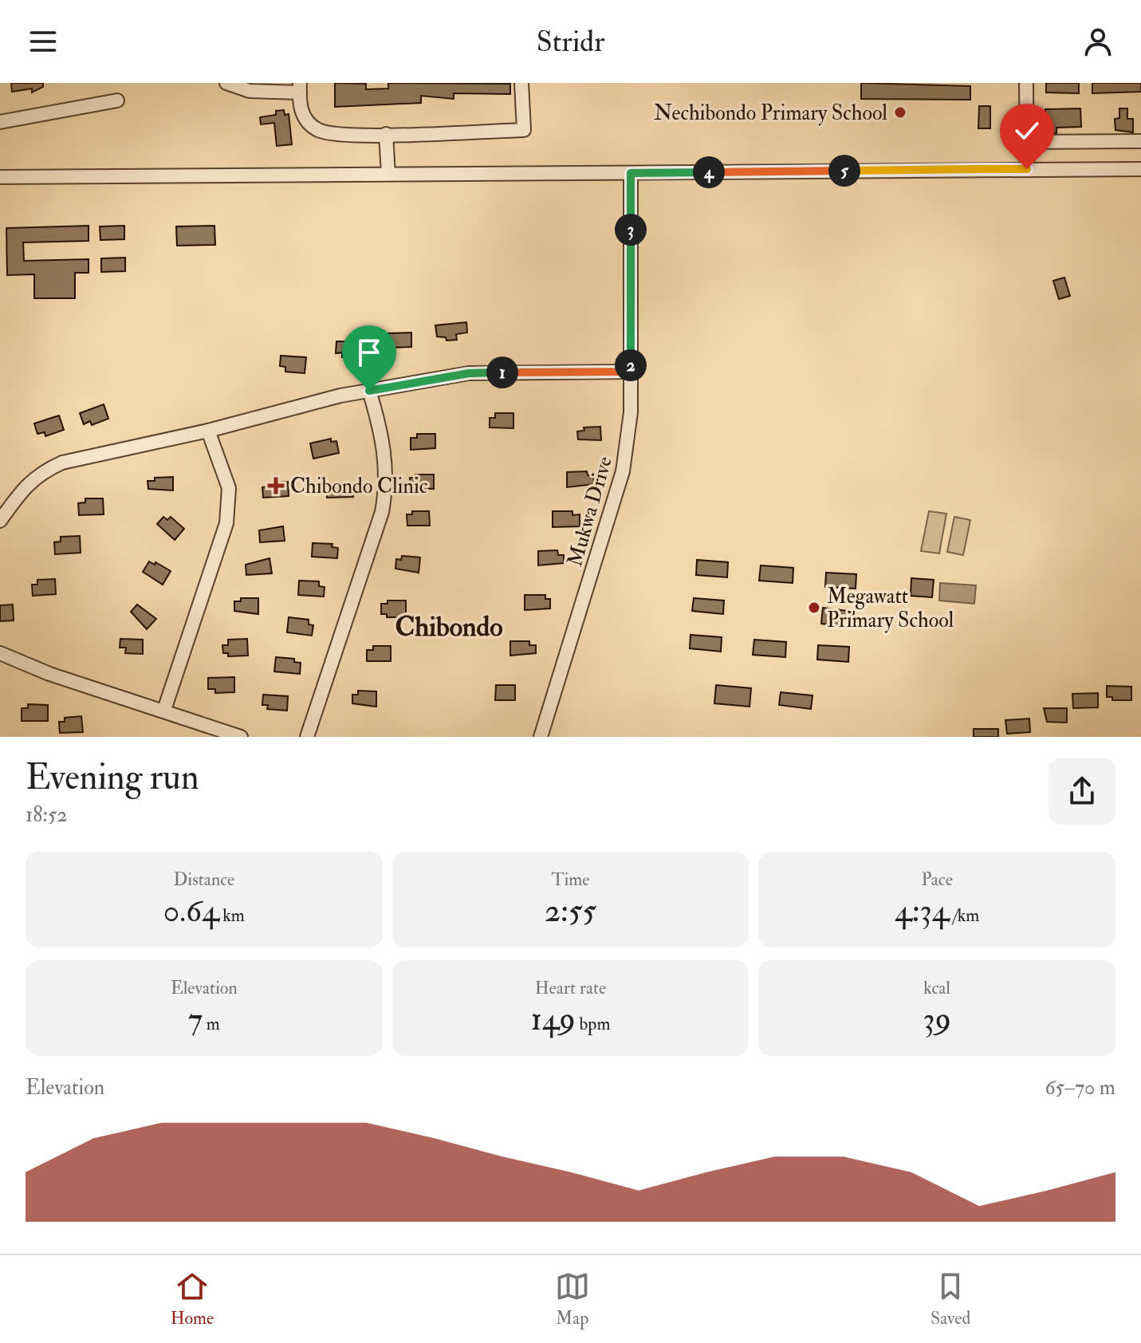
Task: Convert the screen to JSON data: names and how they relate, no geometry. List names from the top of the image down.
{
  "streets": {
    "street": ["Mukwa Drive"]
  },
  "districts": ["Chibondo"],
  "places": {
    "other": ["Nechibondo Primary School", "Megawatt Primary School"],
    "health": ["Chibondo Clinic"]
  },
  "page": {
    "header": "Stridr",
    "pins": [
      "5",
      "4",
      "3",
      "2",
      "1"
    ],
    "heading": ["Evening run", "18:52"],
    "stats": [
      ["Distance", "0.64 km"],
      ["Time", "2:55"],
      ["Pace", "4:34 /km"],
      ["Elevation", "7 m"],
      ["Heart rate", "149 bpm"],
      ["kcal", "39"]
    ],
    "chart": ["Elevation", "65–70 m"],
    "tabs": ["Home", "Map", "Saved"]
  }
}
